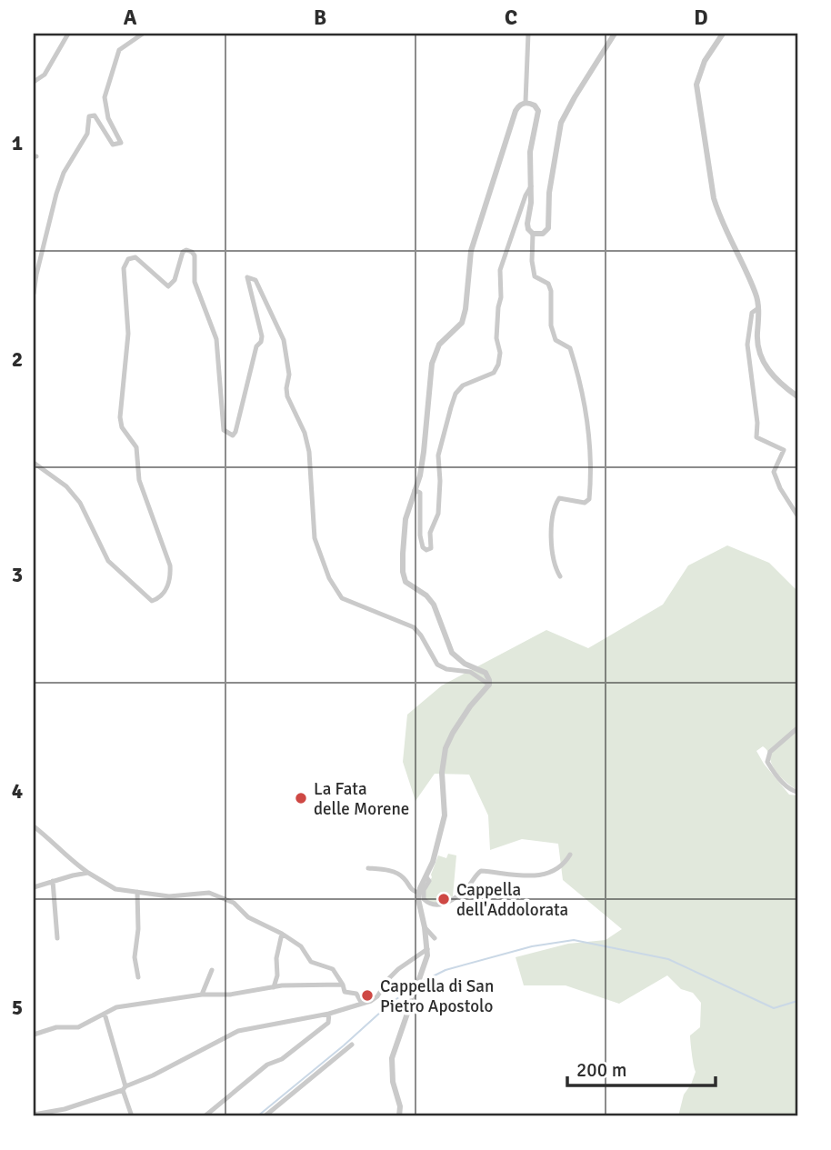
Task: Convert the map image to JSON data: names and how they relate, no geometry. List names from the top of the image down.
{
  "places": ["La Fata delle Morene", "Cappella dell'Addolorata", "Cappella di San Pietro Apostolo"],
  "scale_bar": "200 m",
  "grid": {
    "columns": [
      "A",
      "B",
      "C",
      "D"
    ],
    "rows": [
      "1",
      "2",
      "3",
      "4",
      "5"
    ]
  }
}
